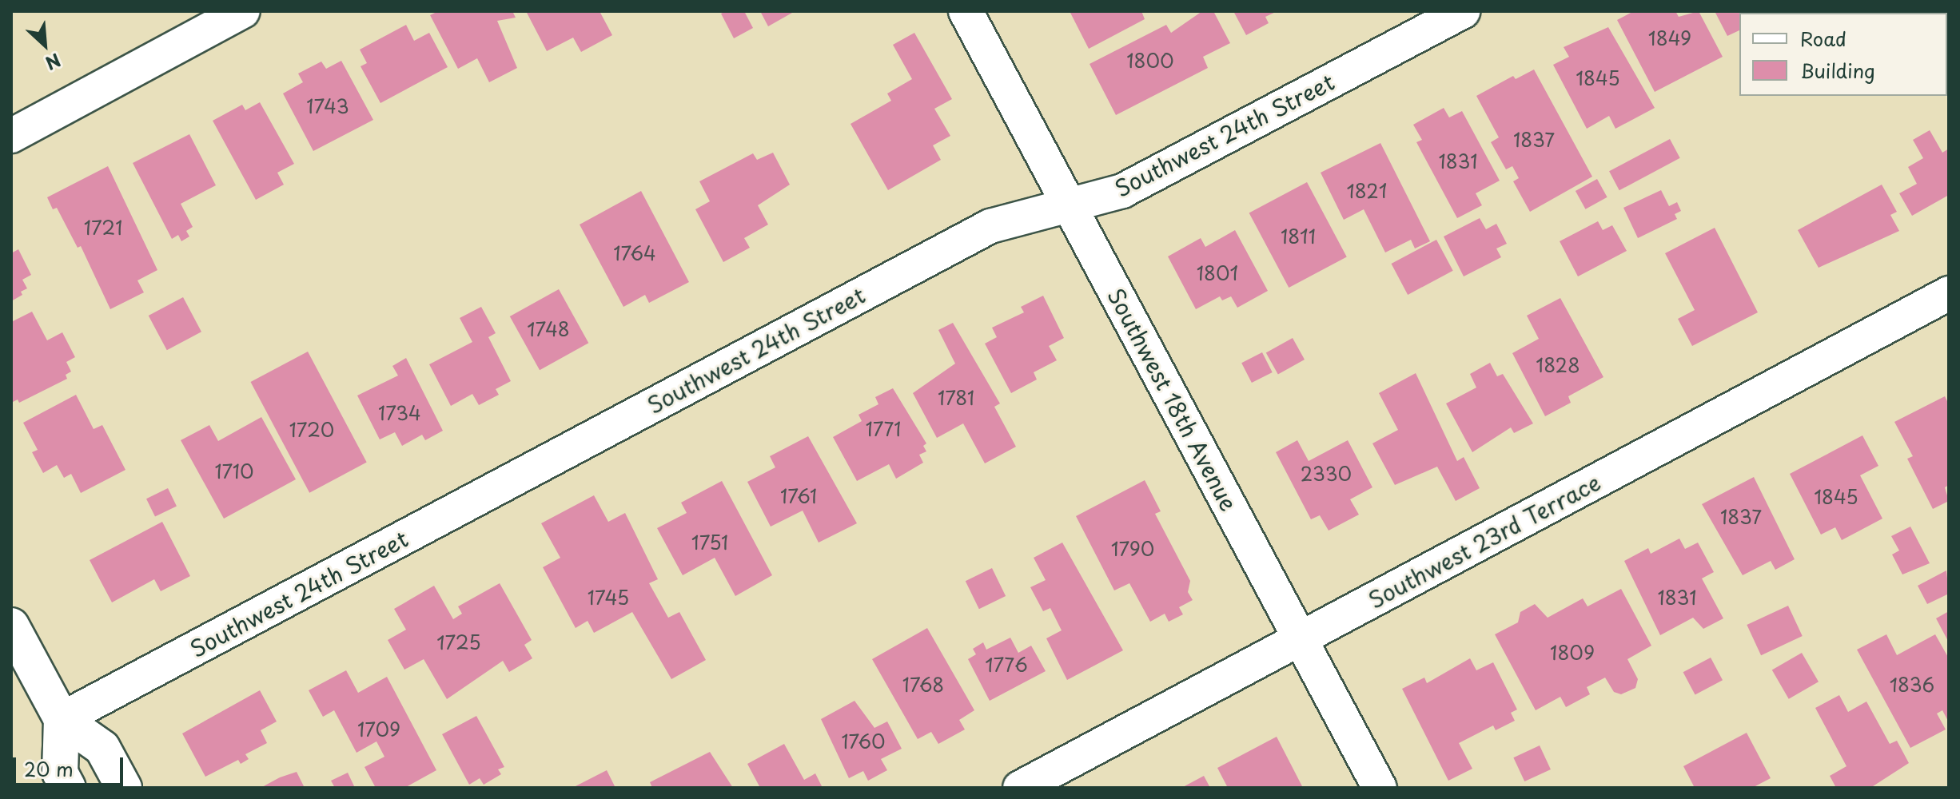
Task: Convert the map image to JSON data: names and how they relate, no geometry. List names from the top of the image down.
{
  "streets": {
    "street": ["Southwest 24th Street", "Southwest 18th Avenue", "Southwest 23rd Terrace"]
  },
  "crossings": [
    ["Southwest 24th Street", "Southwest 18th Avenue"],
    ["Southwest 18th Avenue", "Southwest 23rd Terrace"]
  ],
  "house_numbers": [
    "1849",
    "1800",
    "1845",
    "1743",
    "1837",
    "1831",
    "1821",
    "1721",
    "1811",
    "1764",
    "1801",
    "1748",
    "1828",
    "1781",
    "1734",
    "1771",
    "1720",
    "1710",
    "2330",
    "1761",
    "1845",
    "1837",
    "1751",
    "1790",
    "1745",
    "1831",
    "1725",
    "1809",
    "1776",
    "1768",
    "1836",
    "1709",
    "1760"
  ],
  "legend": ["Road", "Building"],
  "scale_bar": "20 m",
  "north": "bottom right"
}
